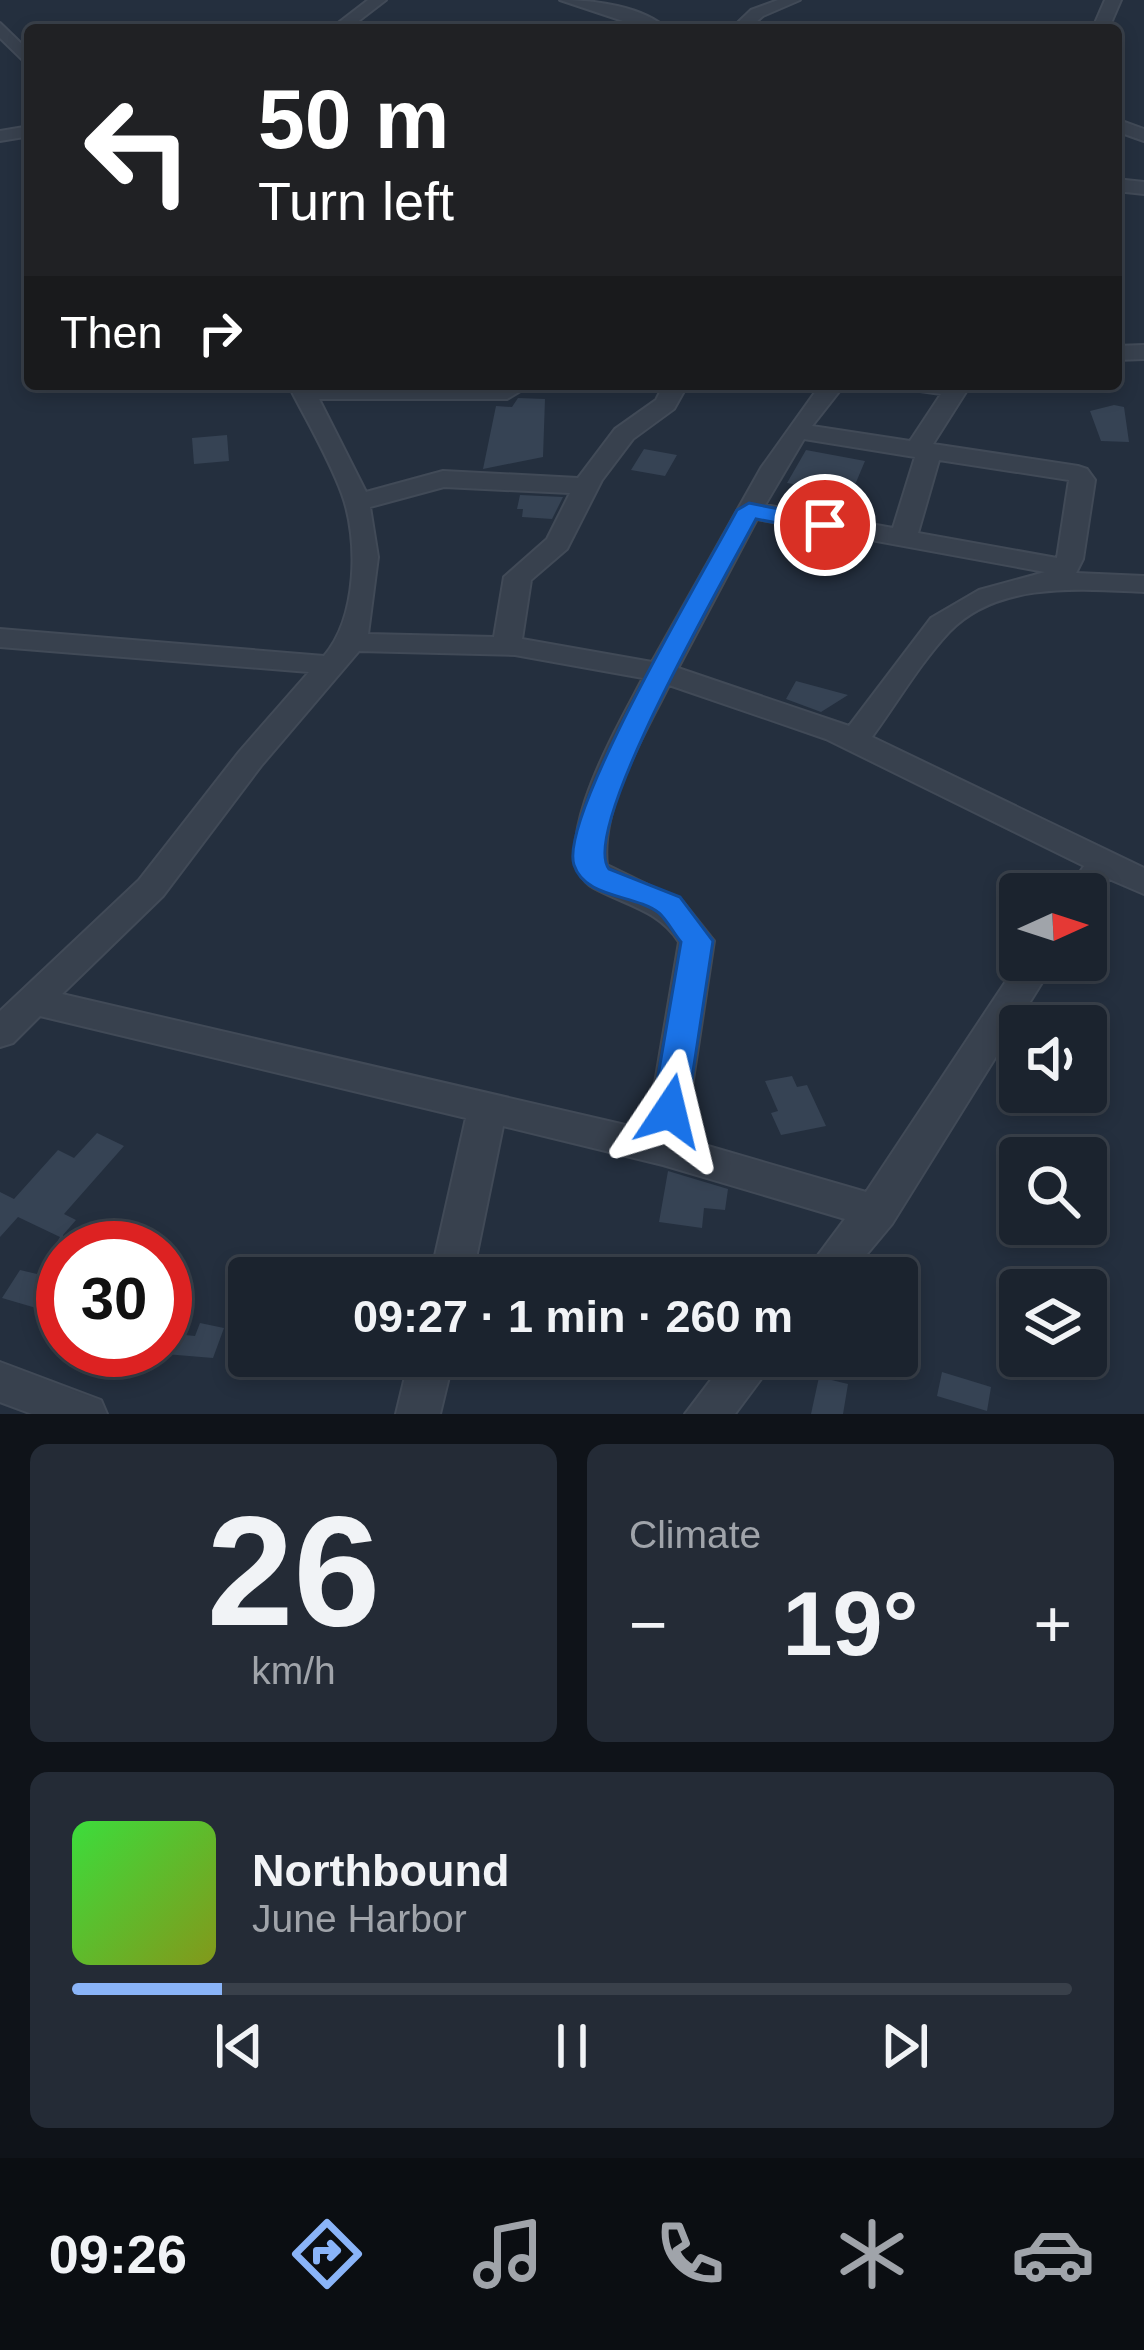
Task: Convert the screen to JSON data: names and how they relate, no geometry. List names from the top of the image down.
{
  "north": "right",
  "page": {
    "turn": ["50 m", "Turn left"],
    "then": "Then",
    "limit": "30",
    "trip": "09:27 · 1 min · 260 m",
    "tile": [
      ["26", "km/h"],
      "Climate"
    ],
    "heat": ["−", "19°", "+"],
    "song": ["Northbound", "June Harbor"],
    "tabs": "09:26"
  }
}
